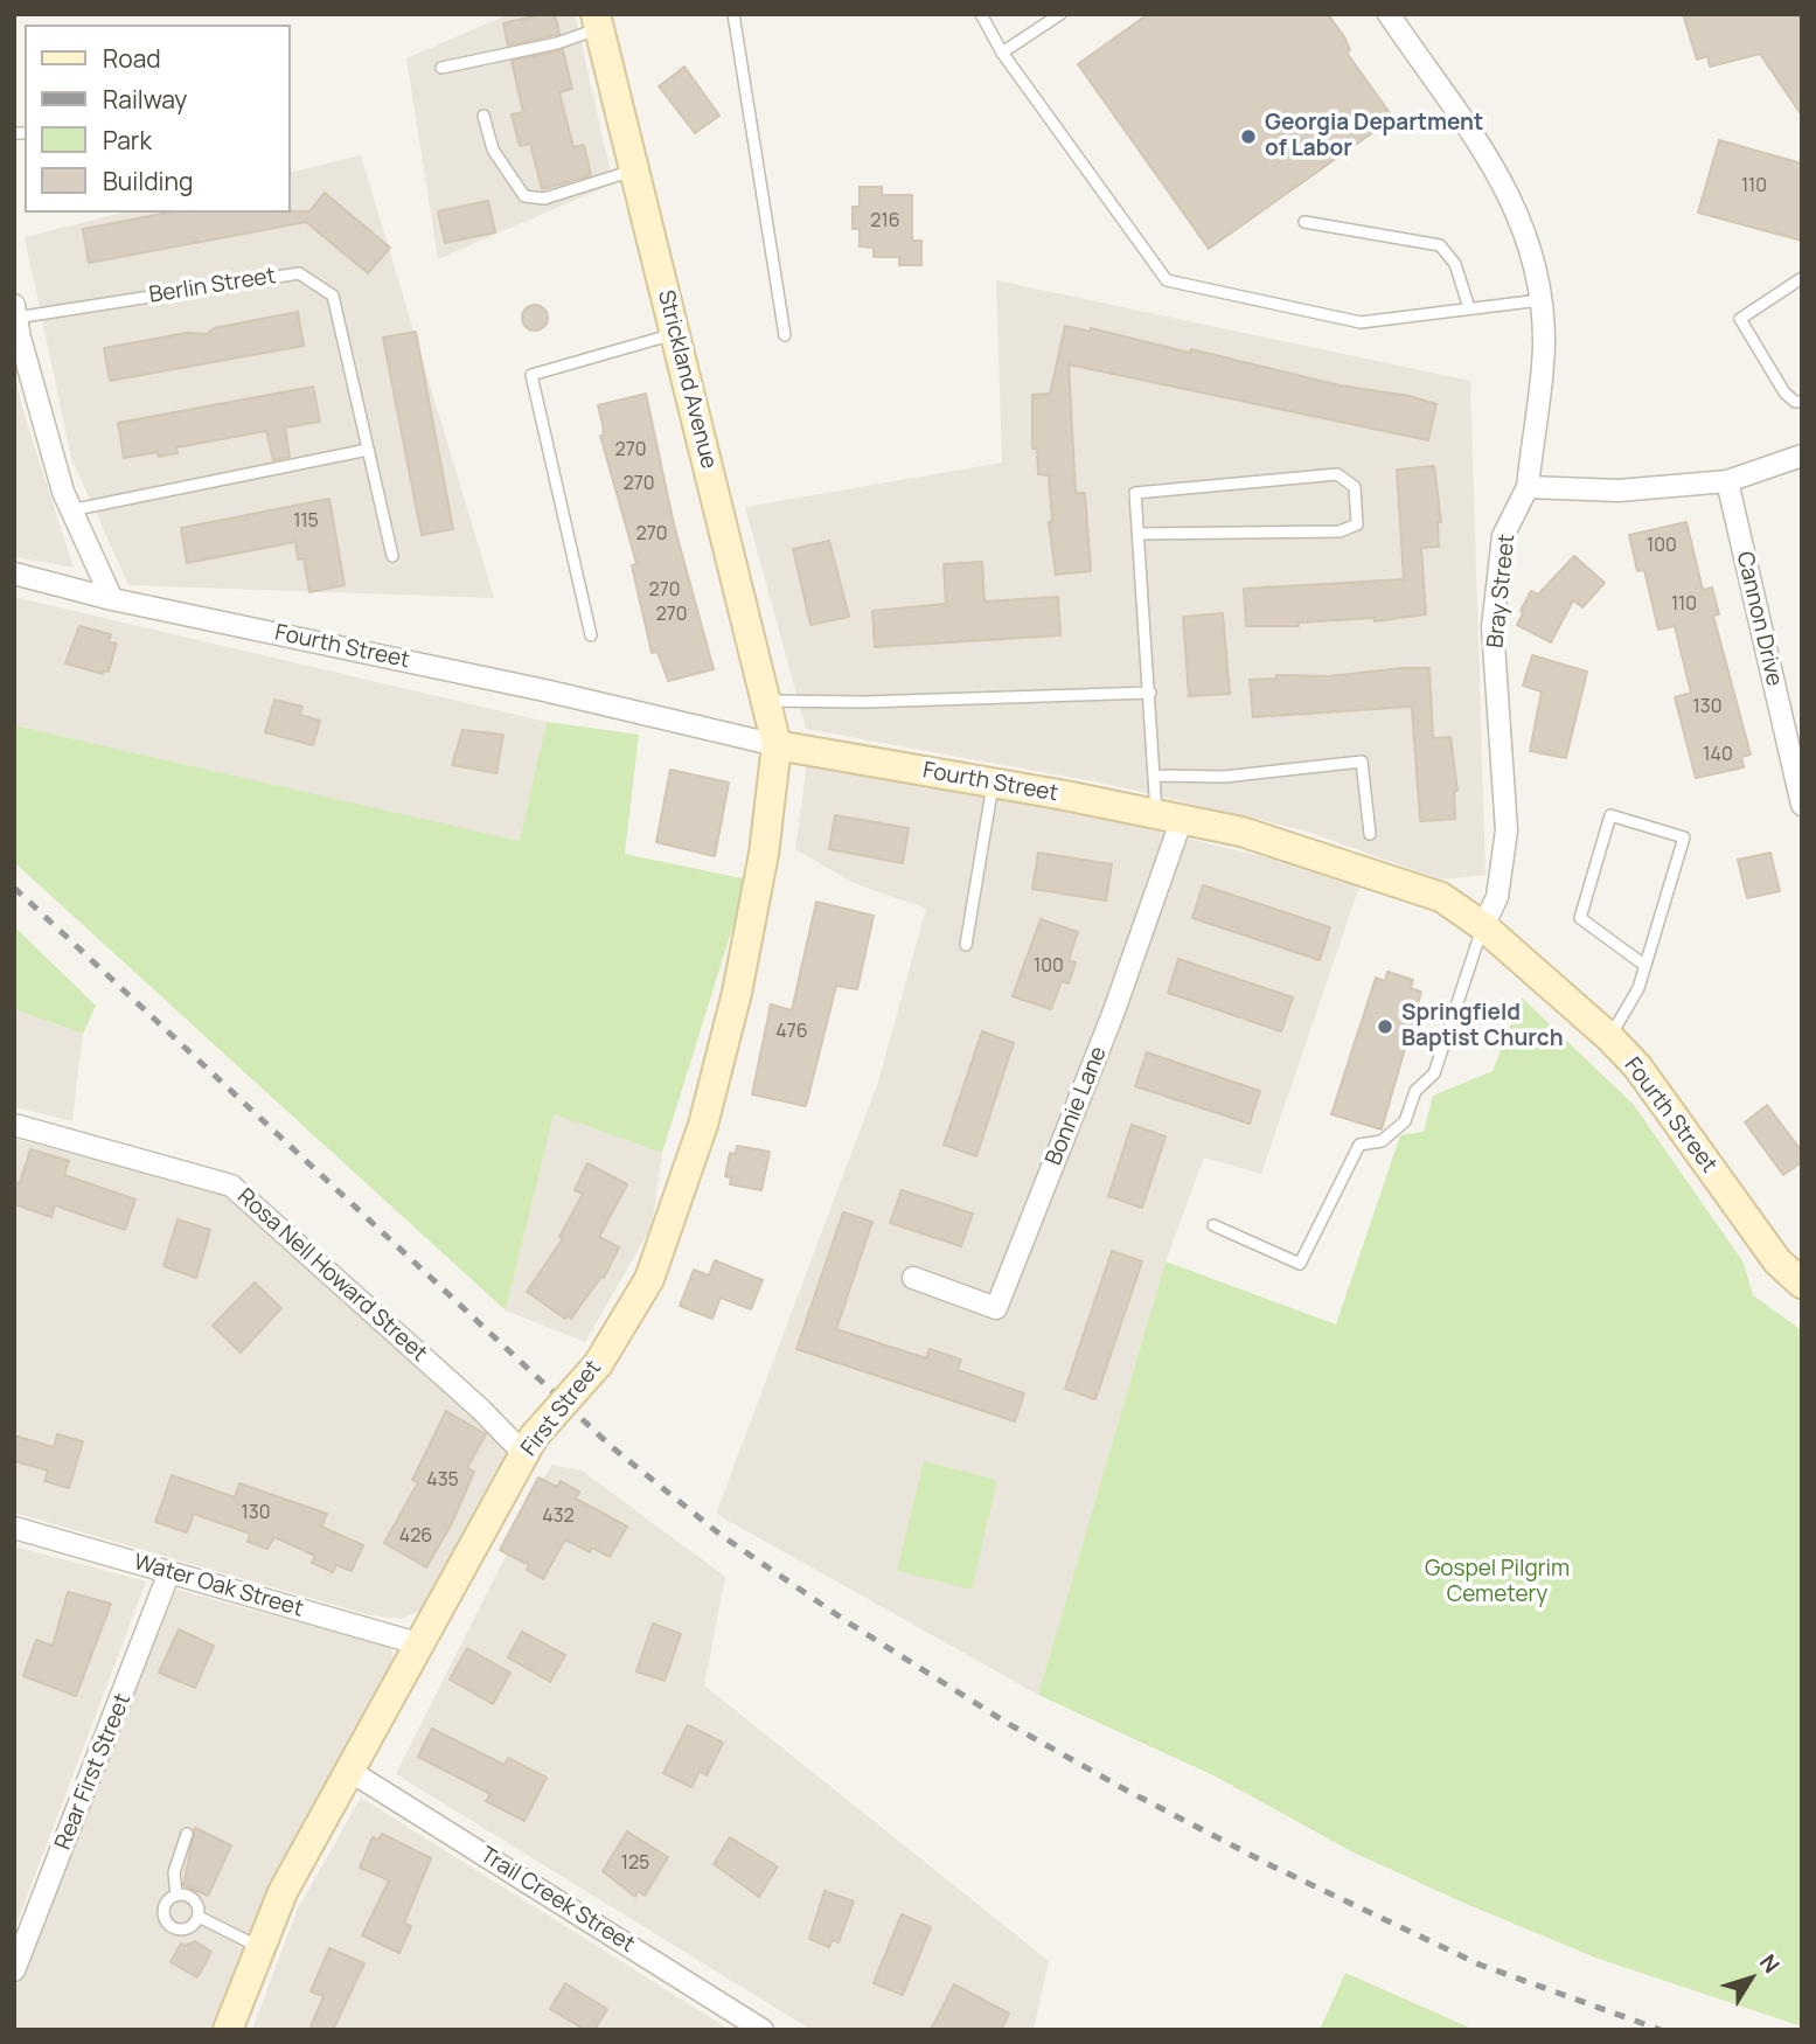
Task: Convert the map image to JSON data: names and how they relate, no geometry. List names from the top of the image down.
{
  "streets": {
    "street": [
      "Berlin Street",
      "Strickland Avenue",
      "Bray Street",
      "Cannon Drive",
      "Fourth Street",
      "Bonnie Lane",
      "Rosa Nell Howard Street",
      "First Street",
      "Water Oak Street",
      "Rear First Street",
      "Trail Creek Street"
    ]
  },
  "crossings": [
    ["Berlin Street", "Fourth Street"],
    ["Strickland Avenue", "Fourth Street"],
    ["Strickland Avenue", "First Street"],
    ["Bray Street", "Fourth Street"],
    ["Fourth Street", "Bonnie Lane"],
    ["Fourth Street", "First Street"],
    ["Rosa Nell Howard Street", "First Street"],
    ["First Street", "Water Oak Street"],
    ["First Street", "Trail Creek Street"],
    ["Water Oak Street", "Rear First Street"]
  ],
  "parks": ["Gospel Pilgrim Cemetery"],
  "places": ["Georgia Department of Labor", "Springfield Baptist Church"],
  "house_numbers": [
    "110",
    "216",
    "270",
    "270",
    "115",
    "270",
    "100",
    "270",
    "110",
    "270",
    "130",
    "140",
    "100",
    "476",
    "435",
    "130",
    "432",
    "426",
    "125"
  ],
  "legend": [
    "Road",
    "Railway",
    "Park",
    "Building"
  ],
  "north": "top right"
}
